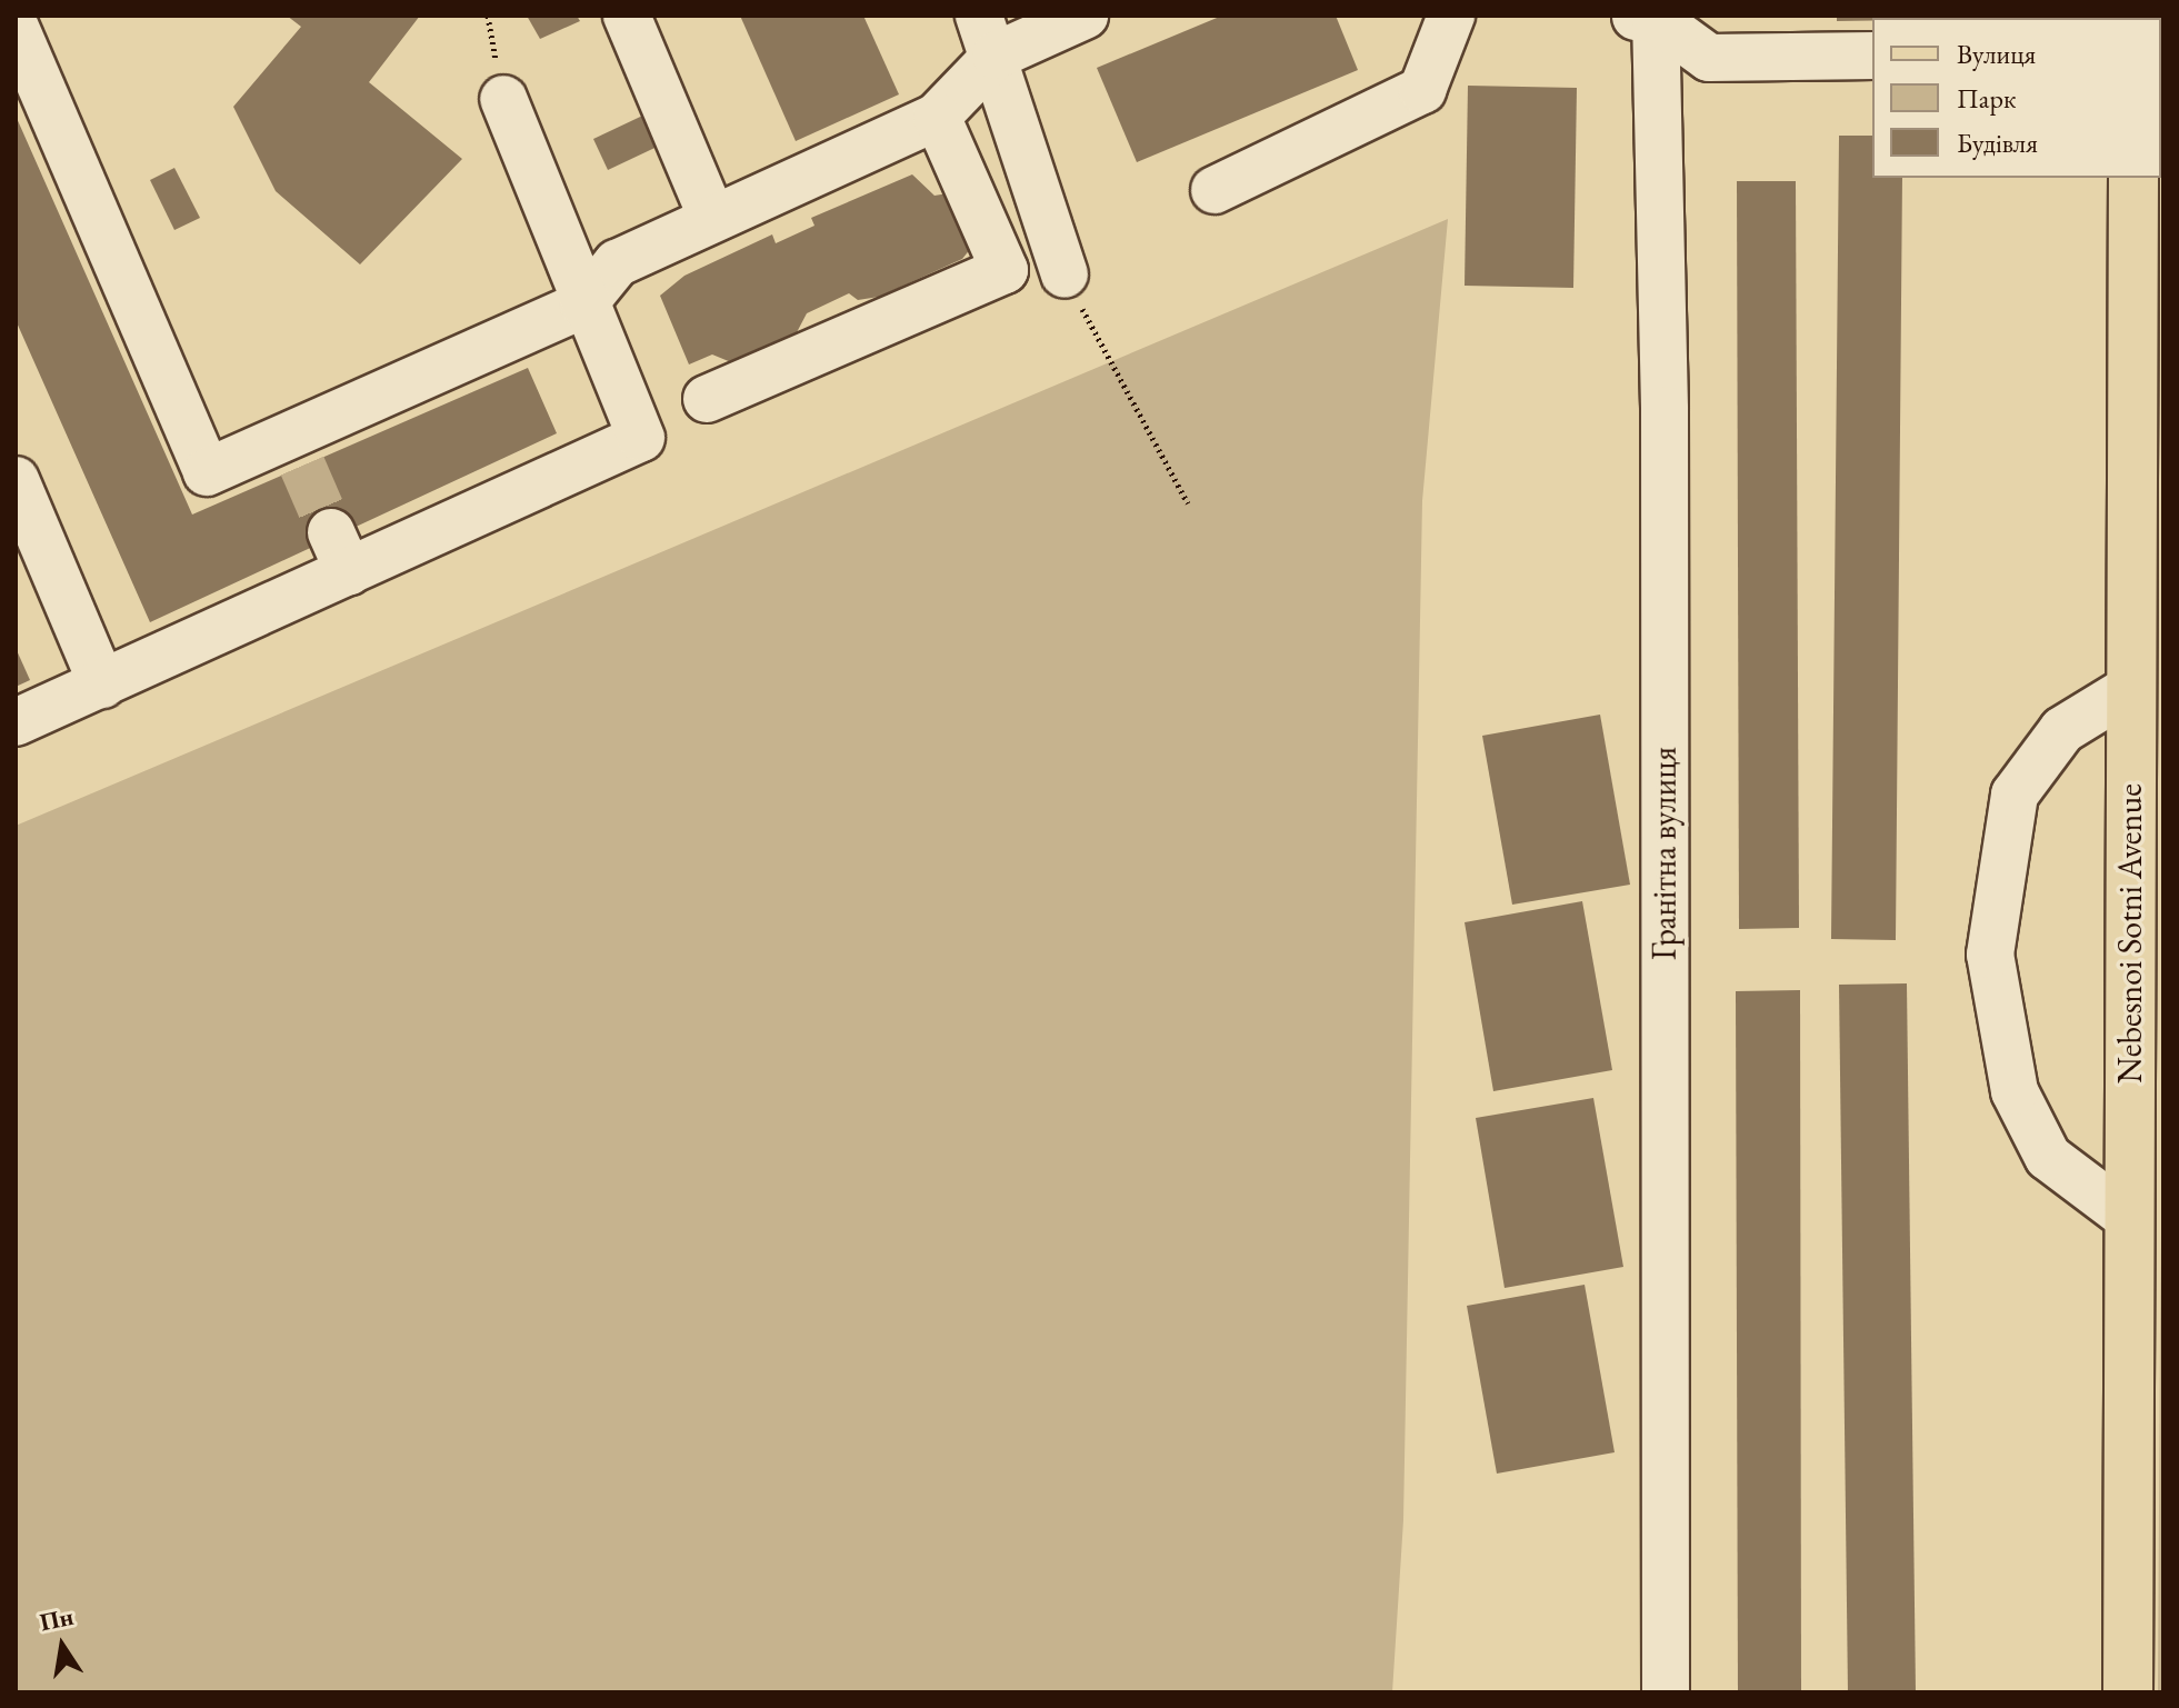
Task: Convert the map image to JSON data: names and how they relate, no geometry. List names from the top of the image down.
{
  "streets": {
    "main road": ["Nebesnoi Sotni Avenue"],
    "street": ["Гранітна вулиця"]
  },
  "legend": ["Вулиця", "Парк", "Будівля"],
  "north": "top"
}
